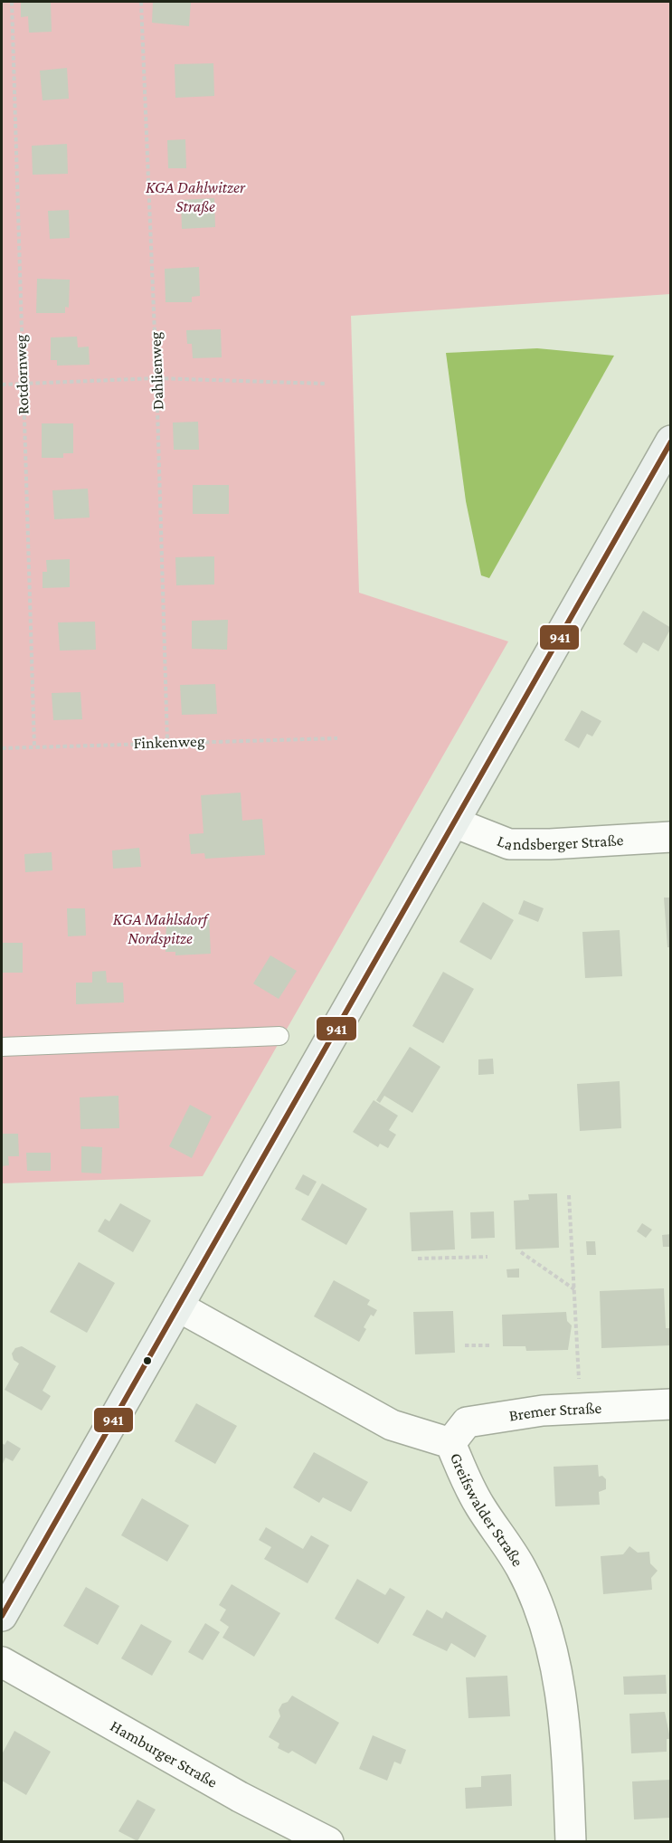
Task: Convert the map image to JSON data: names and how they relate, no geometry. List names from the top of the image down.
{
  "streets": {
    "street": [
      "Landsberger Straße",
      "Bremer Straße",
      "Greifswalder Straße",
      "Hamburger Straße"
    ],
    "path": ["Dahlienweg", "Rotdornweg", "Finkenweg"]
  },
  "crossings": [
    ["Dahlienweg", "Finkenweg"],
    ["Rotdornweg", "Finkenweg"],
    ["Bremer Straße", "Greifswalder Straße"]
  ],
  "parks": ["KGA Dahlwitzer Straße", "KGA Mahlsdorf Nordspitze"],
  "lines": ["transit line 941"]
}
